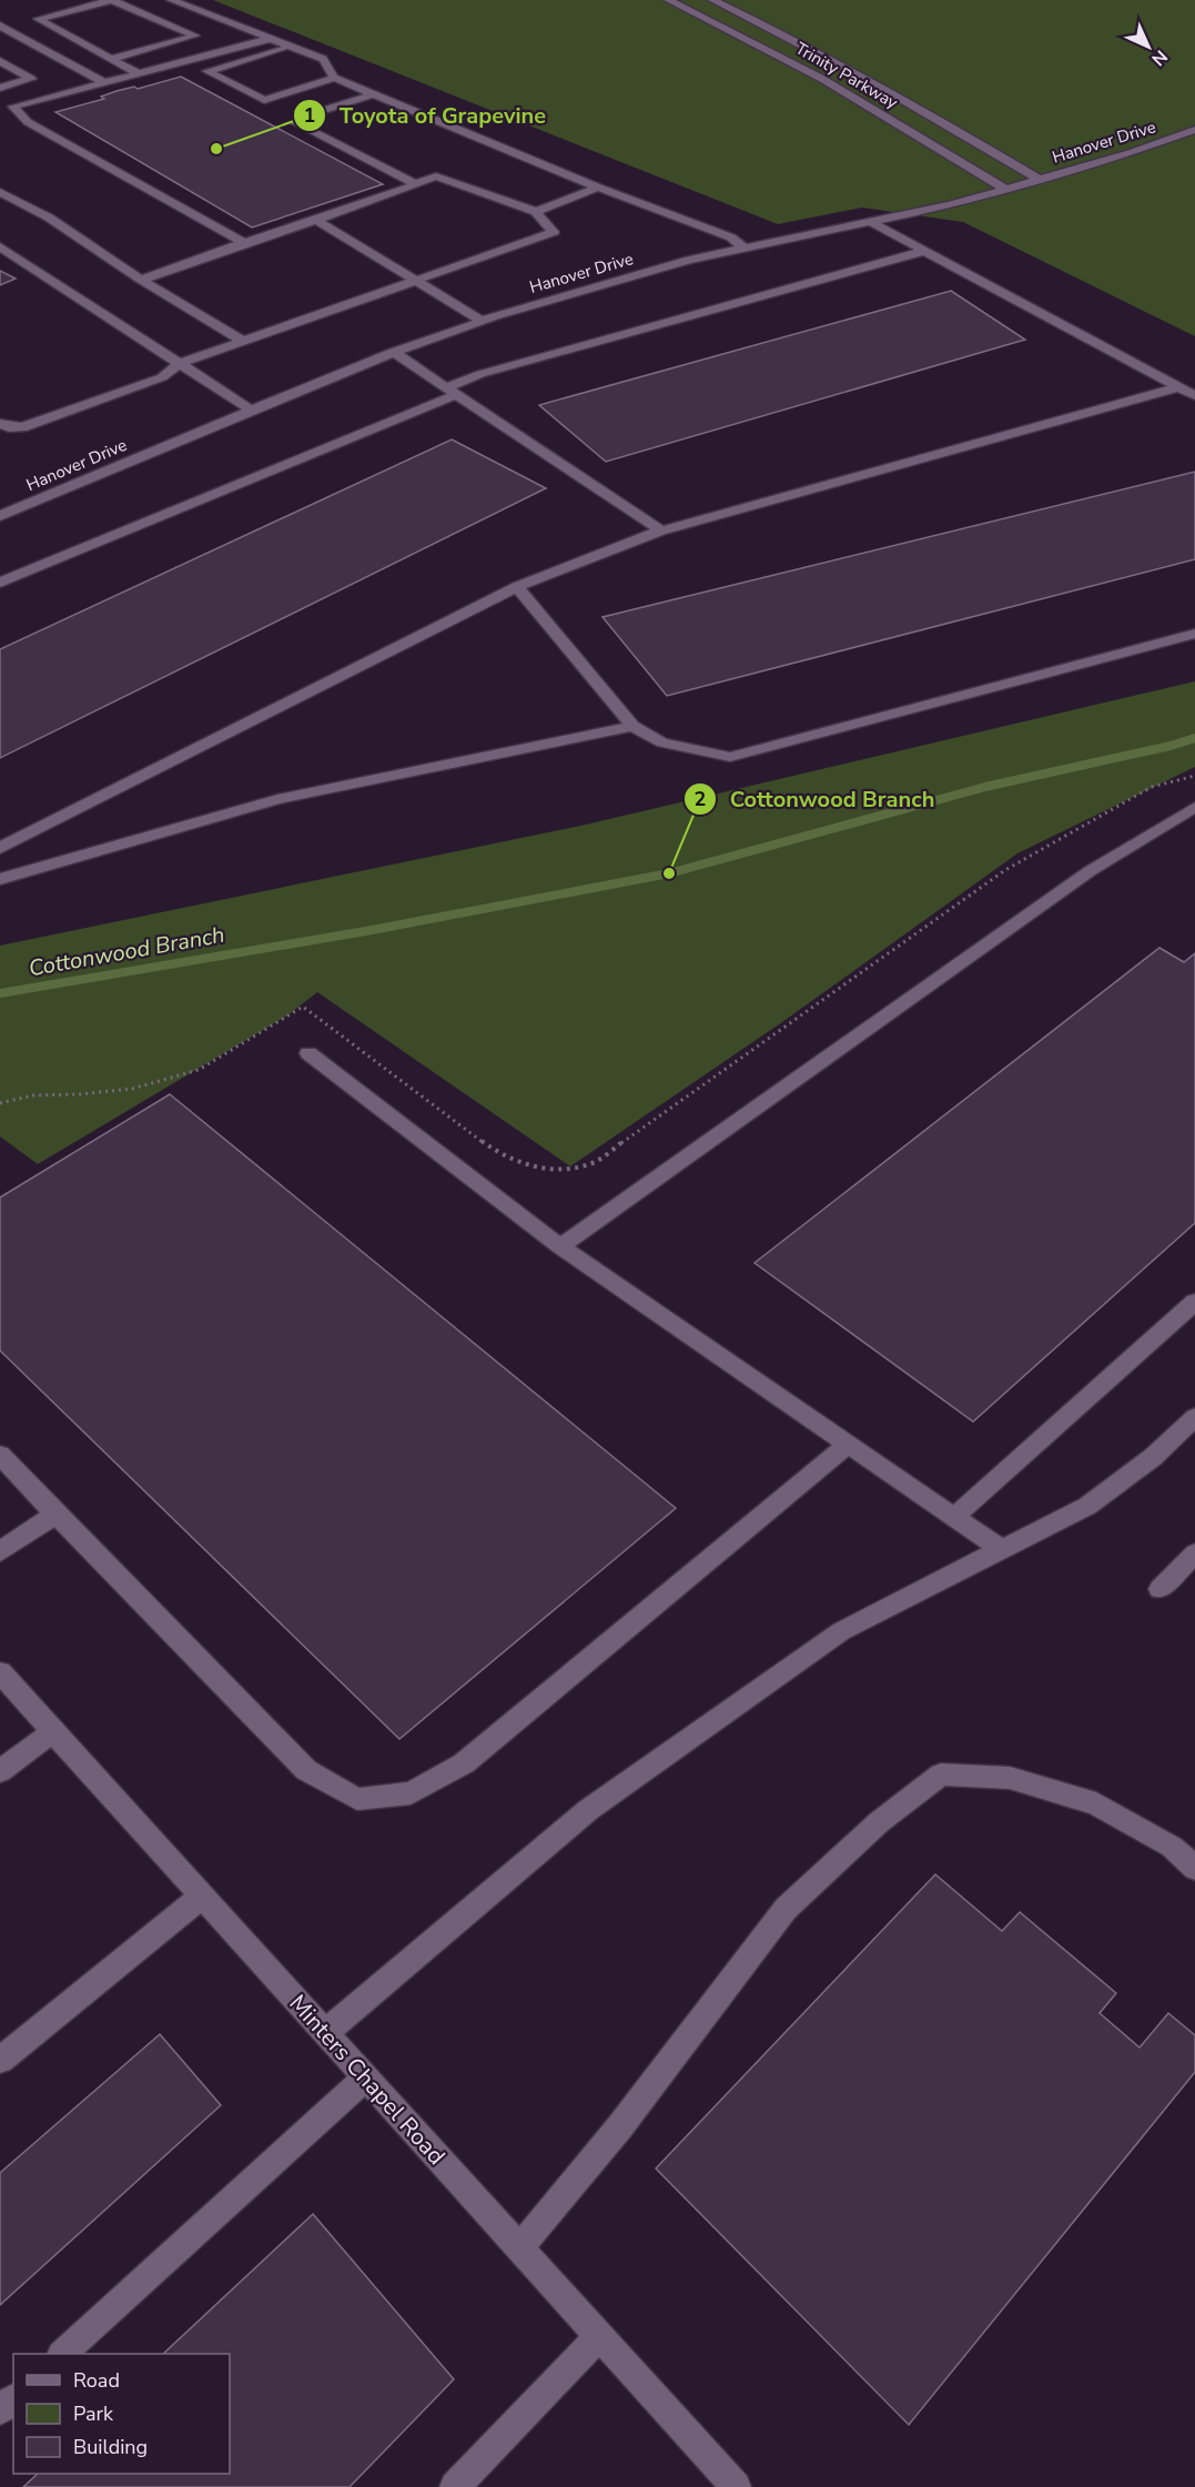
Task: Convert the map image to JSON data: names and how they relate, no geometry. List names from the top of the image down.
{
  "streets": {
    "street": ["Trinity Parkway", "Hanover Drive", "Minters Chapel Road"]
  },
  "crossings": [
    ["Trinity Parkway", "Hanover Drive"]
  ],
  "water": ["Cottonwood Branch"],
  "places": ["Toyota of Grapevine", "Cottonwood Branch"],
  "legend": ["Road", "Park", "Building"],
  "north": "bottom right"
}
